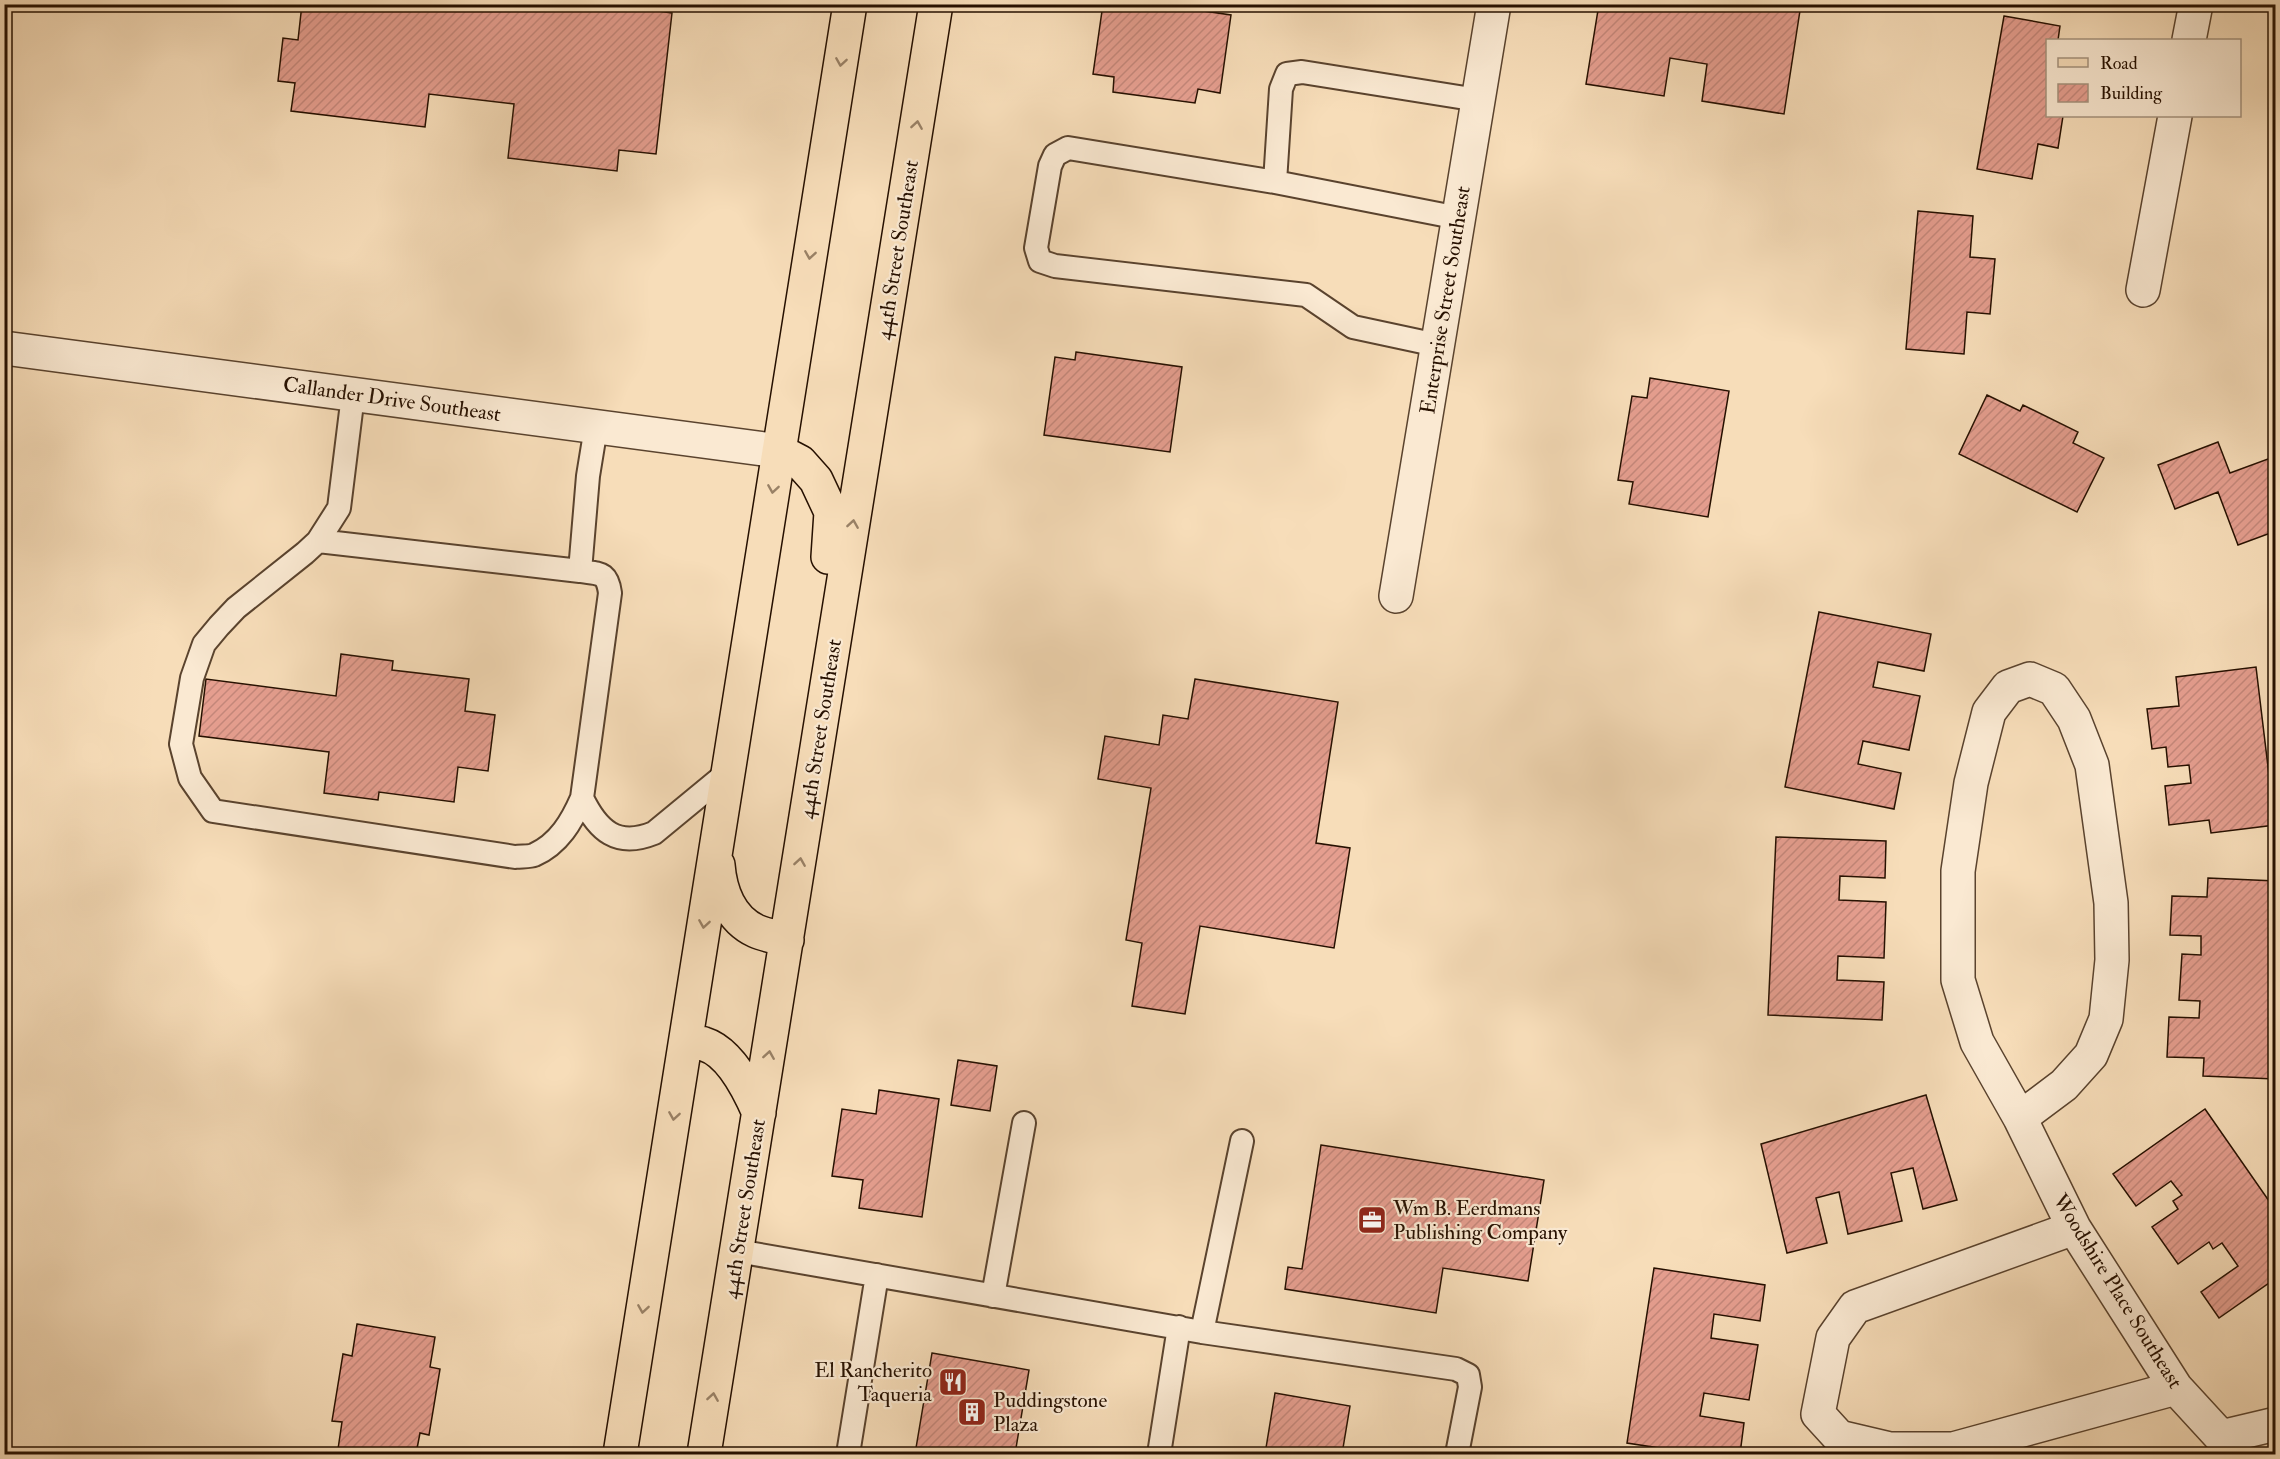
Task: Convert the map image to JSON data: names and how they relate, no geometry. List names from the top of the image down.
{
  "streets": {
    "main road": ["44th Street Southeast"],
    "street": ["Enterprise Street Southeast", "Callander Drive Southeast", "Woodshire Place Southeast"]
  },
  "places": {
    "office": ["Wm B. Eerdmans Publishing Company"],
    "restaurant": ["El Rancherito Taqueria"],
    "building": ["Puddingstone Plaza"]
  },
  "legend": ["Road", "Building"]
}
